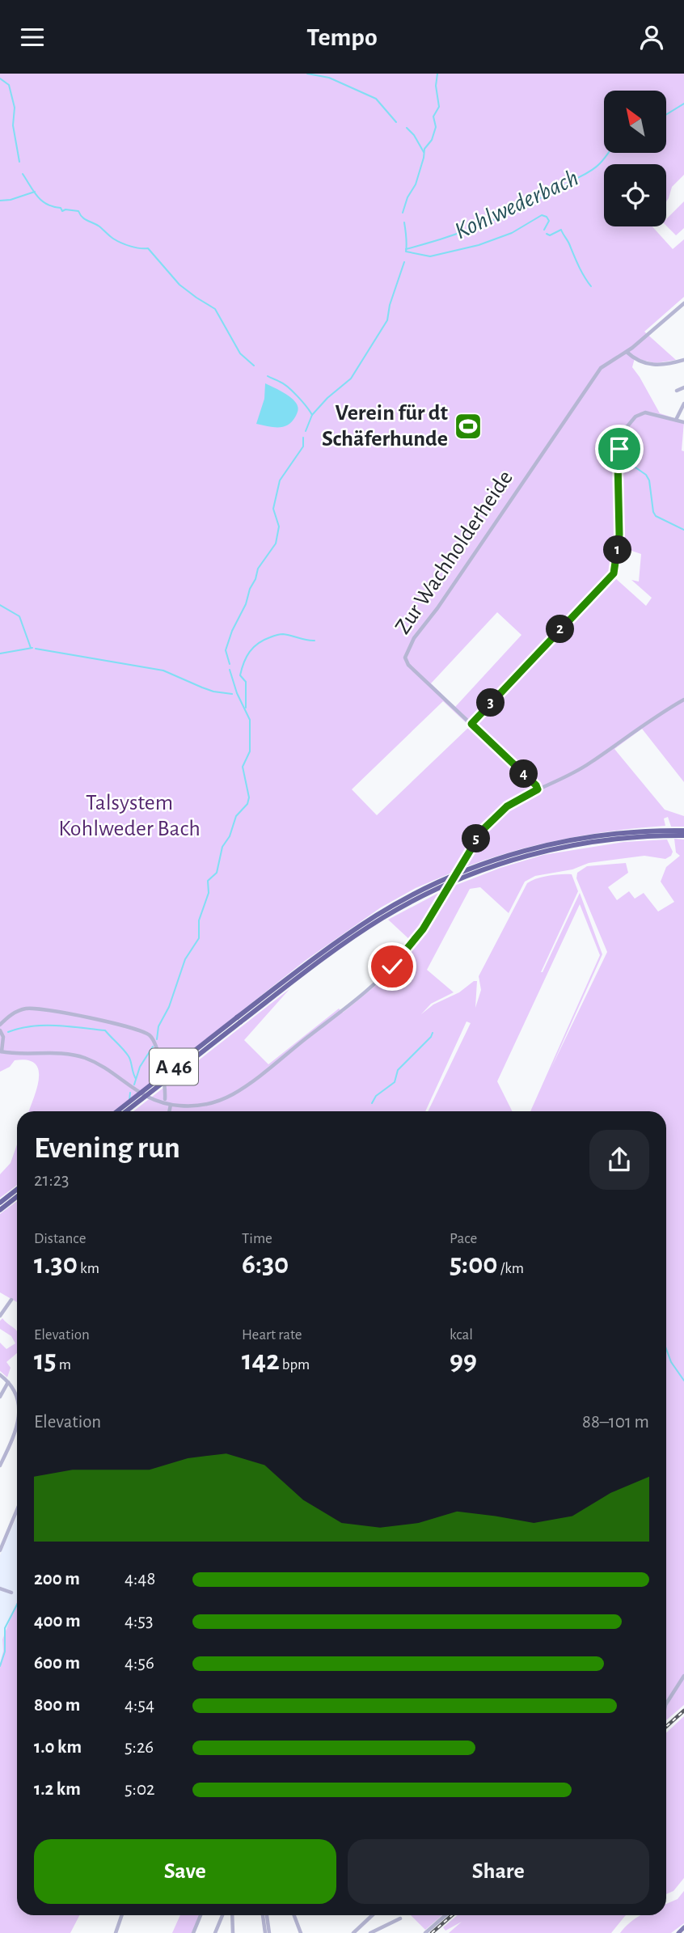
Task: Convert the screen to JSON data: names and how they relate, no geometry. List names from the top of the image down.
{
  "streets": {
    "highway": ["A 46"],
    "street": ["Zur Wachholderheide"]
  },
  "water": ["Kohlwederbach"],
  "parks": ["Talsystem Kohlweder Bach"],
  "places": {
    "sports": ["Verein für dt Schäferhunde"]
  },
  "north": "top left",
  "page": {
    "header": "Tempo",
    "pins": [
      "1",
      "2",
      "3",
      "4",
      "5"
    ],
    "heading": ["Evening run", "21:23"],
    "stats": [
      ["Distance", "1.30 km"],
      ["Time", "6:30"],
      ["Pace", "5:00 /km"],
      ["Elevation", "15 m"],
      ["Heart rate", "142 bpm"],
      ["kcal", "99"]
    ],
    "chart": ["Elevation", "88–101 m"],
    "list": [
      {
        "name": "200 m",
        "note": "4:48"
      },
      {
        "name": "400 m",
        "note": "4:53"
      },
      {
        "name": "600 m",
        "note": "4:56"
      },
      {
        "name": "800 m",
        "note": "4:54"
      },
      {
        "name": "1.0 km",
        "note": "5:26"
      },
      {
        "name": "1.2 km",
        "note": "5:02"
      }
    ],
    "buttons": ["Save", "Share"]
  }
}
